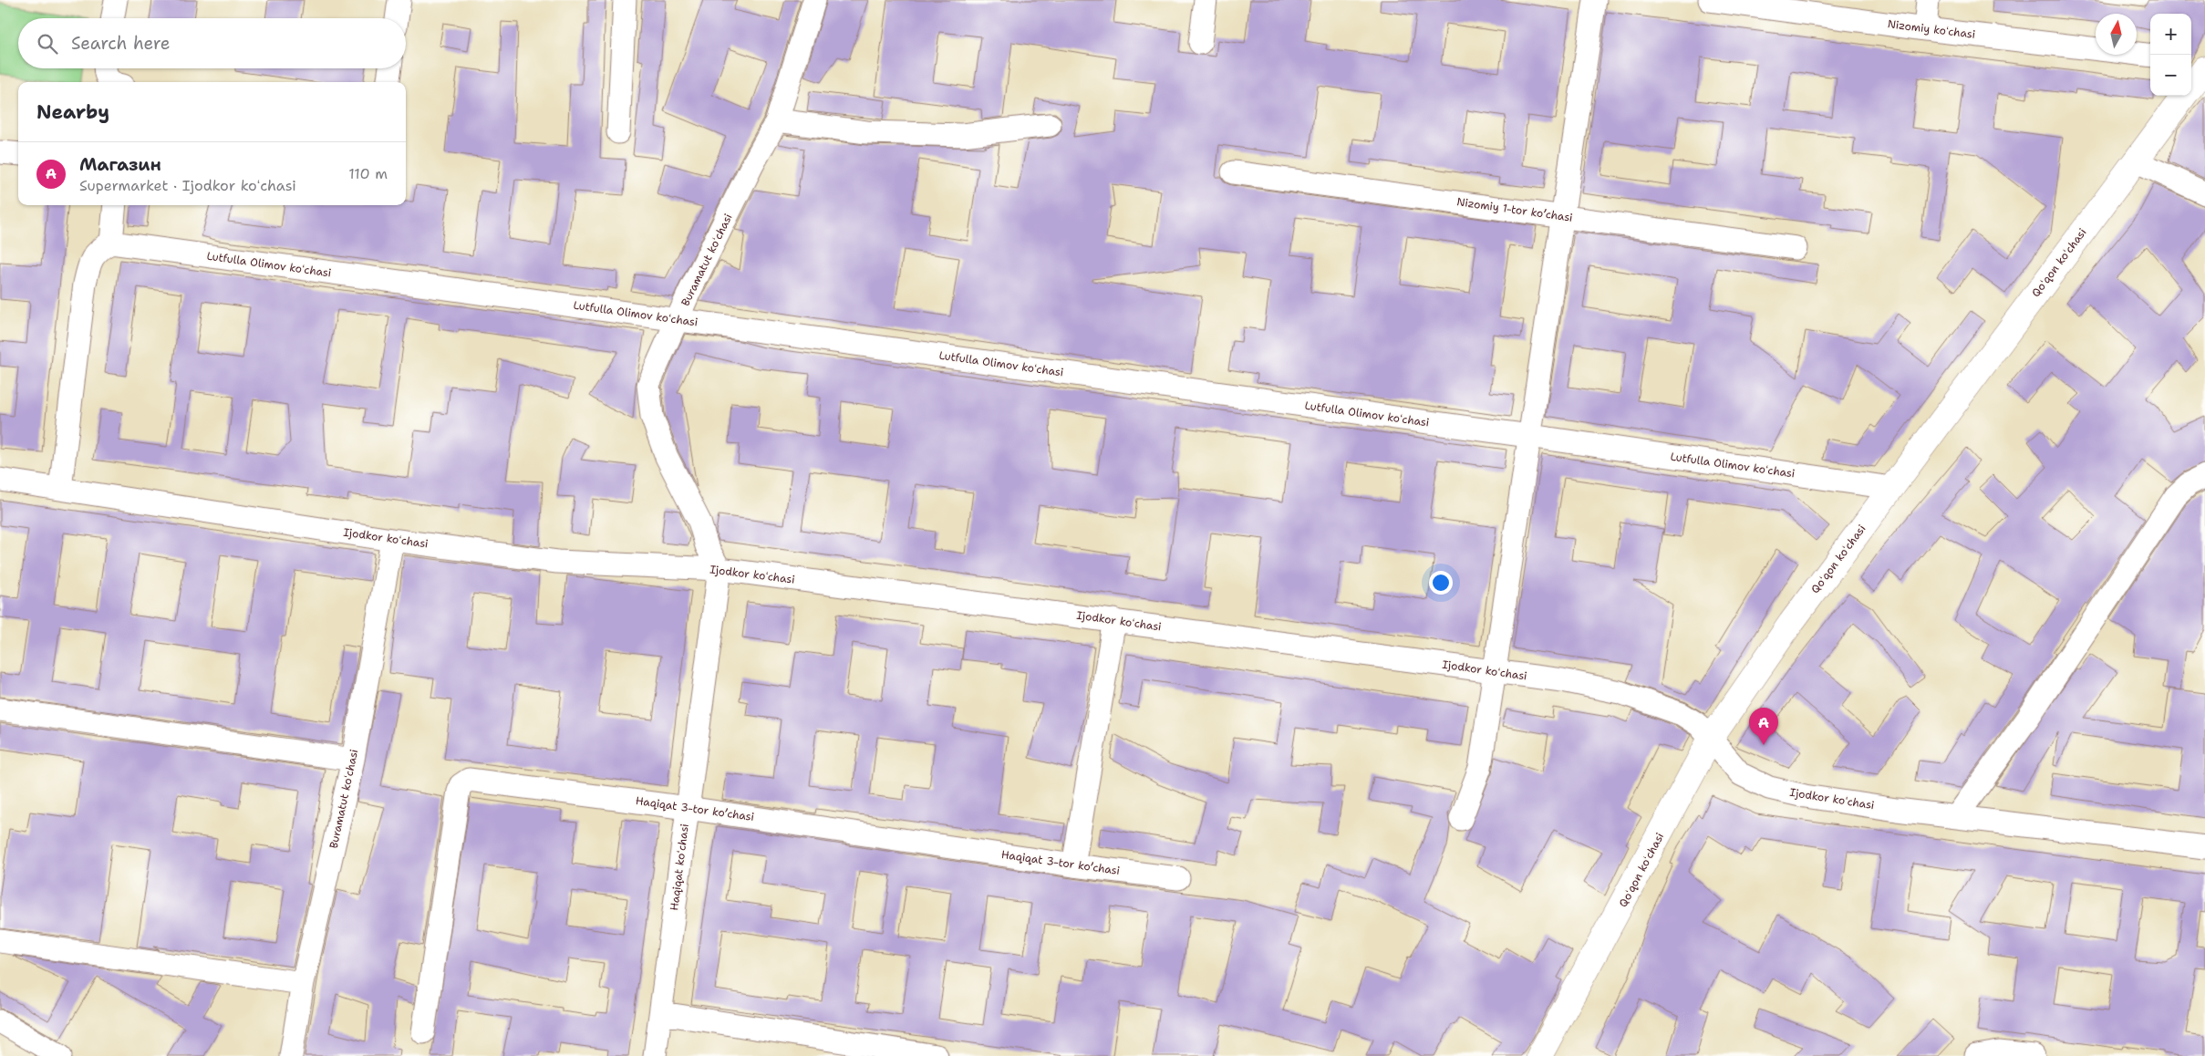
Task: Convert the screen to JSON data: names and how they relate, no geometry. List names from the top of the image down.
{
  "streets": {
    "main road": ["Qoʻqon koʻchasi"],
    "street": [
      "Nizomiy koʻchasi",
      "Nizomiy 1-tor koʼchasi",
      "Buramatut koʻchasi",
      "Lutfulla Olimov koʻchasi",
      "Ijodkor koʻchasi",
      "Haqiqat 3-tor koʼchasi",
      "Haqiqat koʻchasi"
    ]
  },
  "crossings": [
    ["Buramatut koʻchasi", "Lutfulla Olimov koʻchasi"],
    ["Buramatut koʻchasi", "Ijodkor koʻchasi"],
    ["Buramatut koʻchasi", "Haqiqat koʻchasi"],
    ["Qoʻqon koʻchasi", "Lutfulla Olimov koʻchasi"],
    ["Qoʻqon koʻchasi", "Ijodkor koʻchasi"],
    ["Ijodkor koʻchasi", "Haqiqat koʻchasi"],
    ["Haqiqat 3-tor koʼchasi", "Haqiqat koʻchasi"]
  ],
  "north": "top",
  "page": {
    "map_buttons": ["+", "−"],
    "search": "Search here",
    "heading": "Nearby",
    "list": [
      {
        "mark": "A",
        "name": "Магазин",
        "note": "Supermarket · Ijodkor koʻchasi",
        "value": "110 m"
      }
    ],
    "pins": "A"
  }
}
